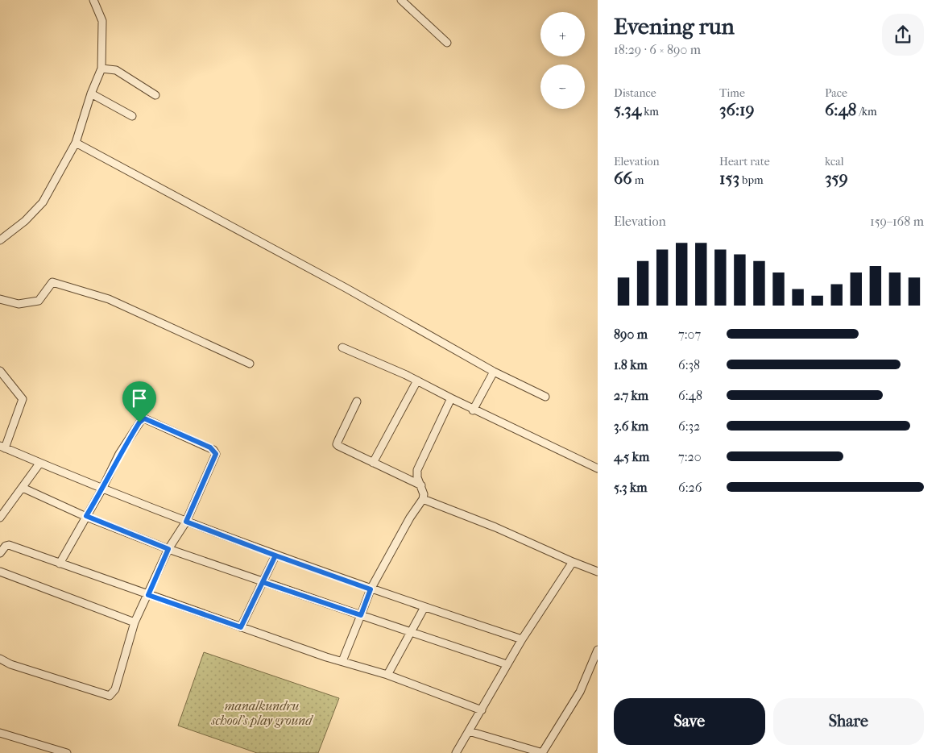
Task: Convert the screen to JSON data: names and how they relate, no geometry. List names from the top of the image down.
{
  "parks": ["manalkundru school's play ground"],
  "page": {
    "heading": ["Evening run", "18:29 · 6 × 890 m"],
    "map_buttons": ["+", "−"],
    "stats": [
      ["Distance", "5.34 km"],
      ["Time", "36:19"],
      ["Pace", "6:48 /km"],
      ["Elevation", "66 m"],
      ["Heart rate", "153 bpm"],
      ["kcal", "359"]
    ],
    "chart": ["Elevation", "159–168 m"],
    "list": [
      {
        "name": "890 m",
        "note": "7:07"
      },
      {
        "name": "1.8 km",
        "note": "6:38"
      },
      {
        "name": "2.7 km",
        "note": "6:48"
      },
      {
        "name": "3.6 km",
        "note": "6:32"
      },
      {
        "name": "4.5 km",
        "note": "7:20"
      },
      {
        "name": "5.3 km",
        "note": "6:26"
      }
    ],
    "buttons": ["Save", "Share"]
  }
}
